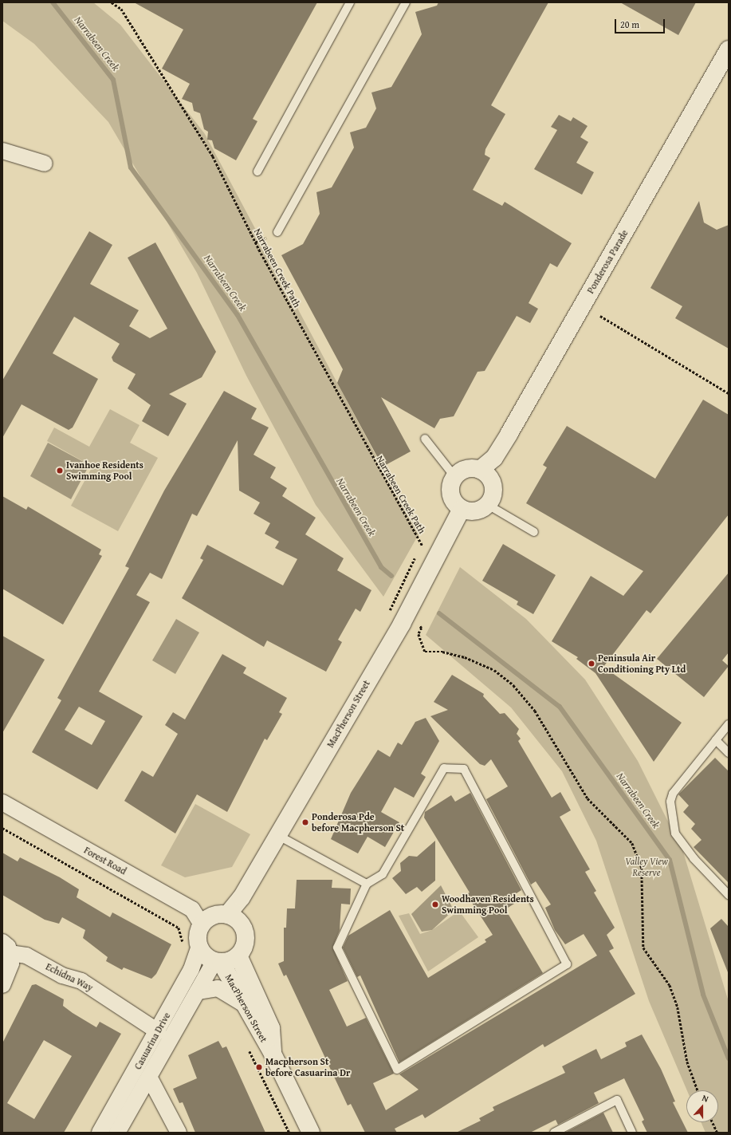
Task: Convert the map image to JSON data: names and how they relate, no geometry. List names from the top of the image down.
{
  "streets": {
    "street": [
      "Ponderosa Parade",
      "MacPherson Street",
      "Forest Road",
      "Echidna Way",
      "Casuarina Drive"
    ],
    "path": ["Narrabeen Creek Path"]
  },
  "crossings": [
    ["Ponderosa Parade", "MacPherson Street"],
    ["MacPherson Street", "Forest Road"],
    ["MacPherson Street", "Casuarina Drive"],
    ["Forest Road", "Casuarina Drive"],
    ["Echidna Way", "Casuarina Drive"]
  ],
  "water": ["Narrabeen Creek"],
  "parks": ["Valley View Reserve"],
  "places": [
    "Ivanhoe Residents Swimming Pool",
    "Peninsula Air Conditioning Pty Ltd",
    "Ponderosa Pde before Macpherson St",
    "Woodhaven Residents Swimming Pool",
    "Macpherson St before Casuarina Dr"
  ],
  "scale_bar": "20 m",
  "north": "top"
}
